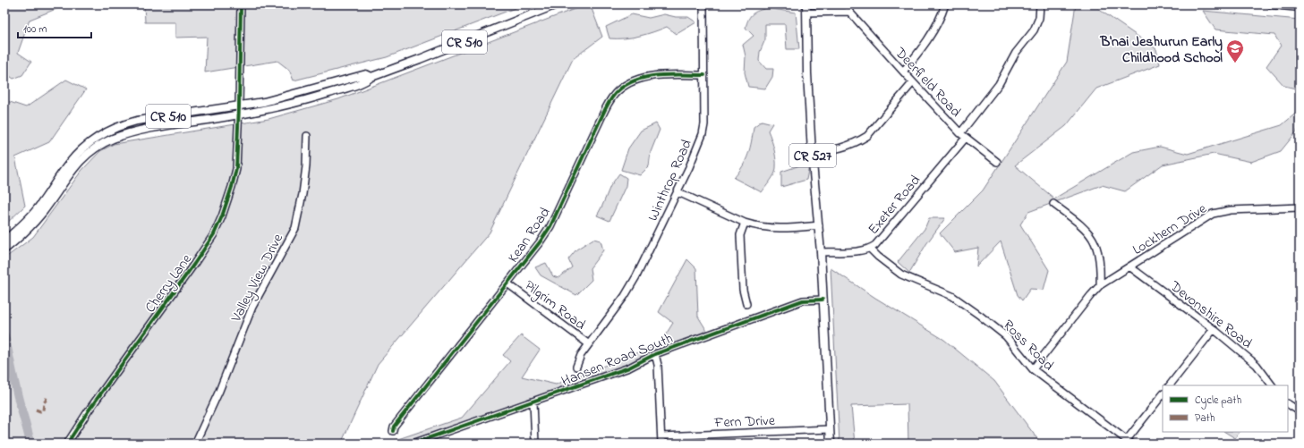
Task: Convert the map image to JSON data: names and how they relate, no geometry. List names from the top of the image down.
{
  "streets": {
    "main road": ["CR 510", "CR 527"],
    "street": [
      "Deerfield Road",
      "Winthrop Road",
      "Exeter Road",
      "Lockhern Drive",
      "Kean Road",
      "Valley View Drive",
      "Cherry Lane",
      "Pilgrim Road",
      "Devonshire Road",
      "Ross Road",
      "Hansen Road South",
      "Fern Drive"
    ]
  },
  "crossings": [
    ["CR 510", "Cherry Lane"],
    ["Deerfield Road", "CR 527"],
    ["Deerfield Road", "Exeter Road"],
    ["CR 527", "Exeter Road"],
    ["CR 527", "Hansen Road South"],
    ["CR 527", "Fern Drive"],
    ["Winthrop Road", "Kean Road"],
    ["Winthrop Road", "Pilgrim Road"],
    ["Exeter Road", "Ross Road"],
    ["Lockhern Drive", "Devonshire Road"],
    ["Lockhern Drive", "Ross Road"],
    ["Kean Road", "Pilgrim Road"]
  ],
  "places": {
    "school or university": ["B'nai Jeshurun Early Childhood School"]
  },
  "legend": ["Cycle path", "Path"],
  "scale_bar": "100 m"
}
